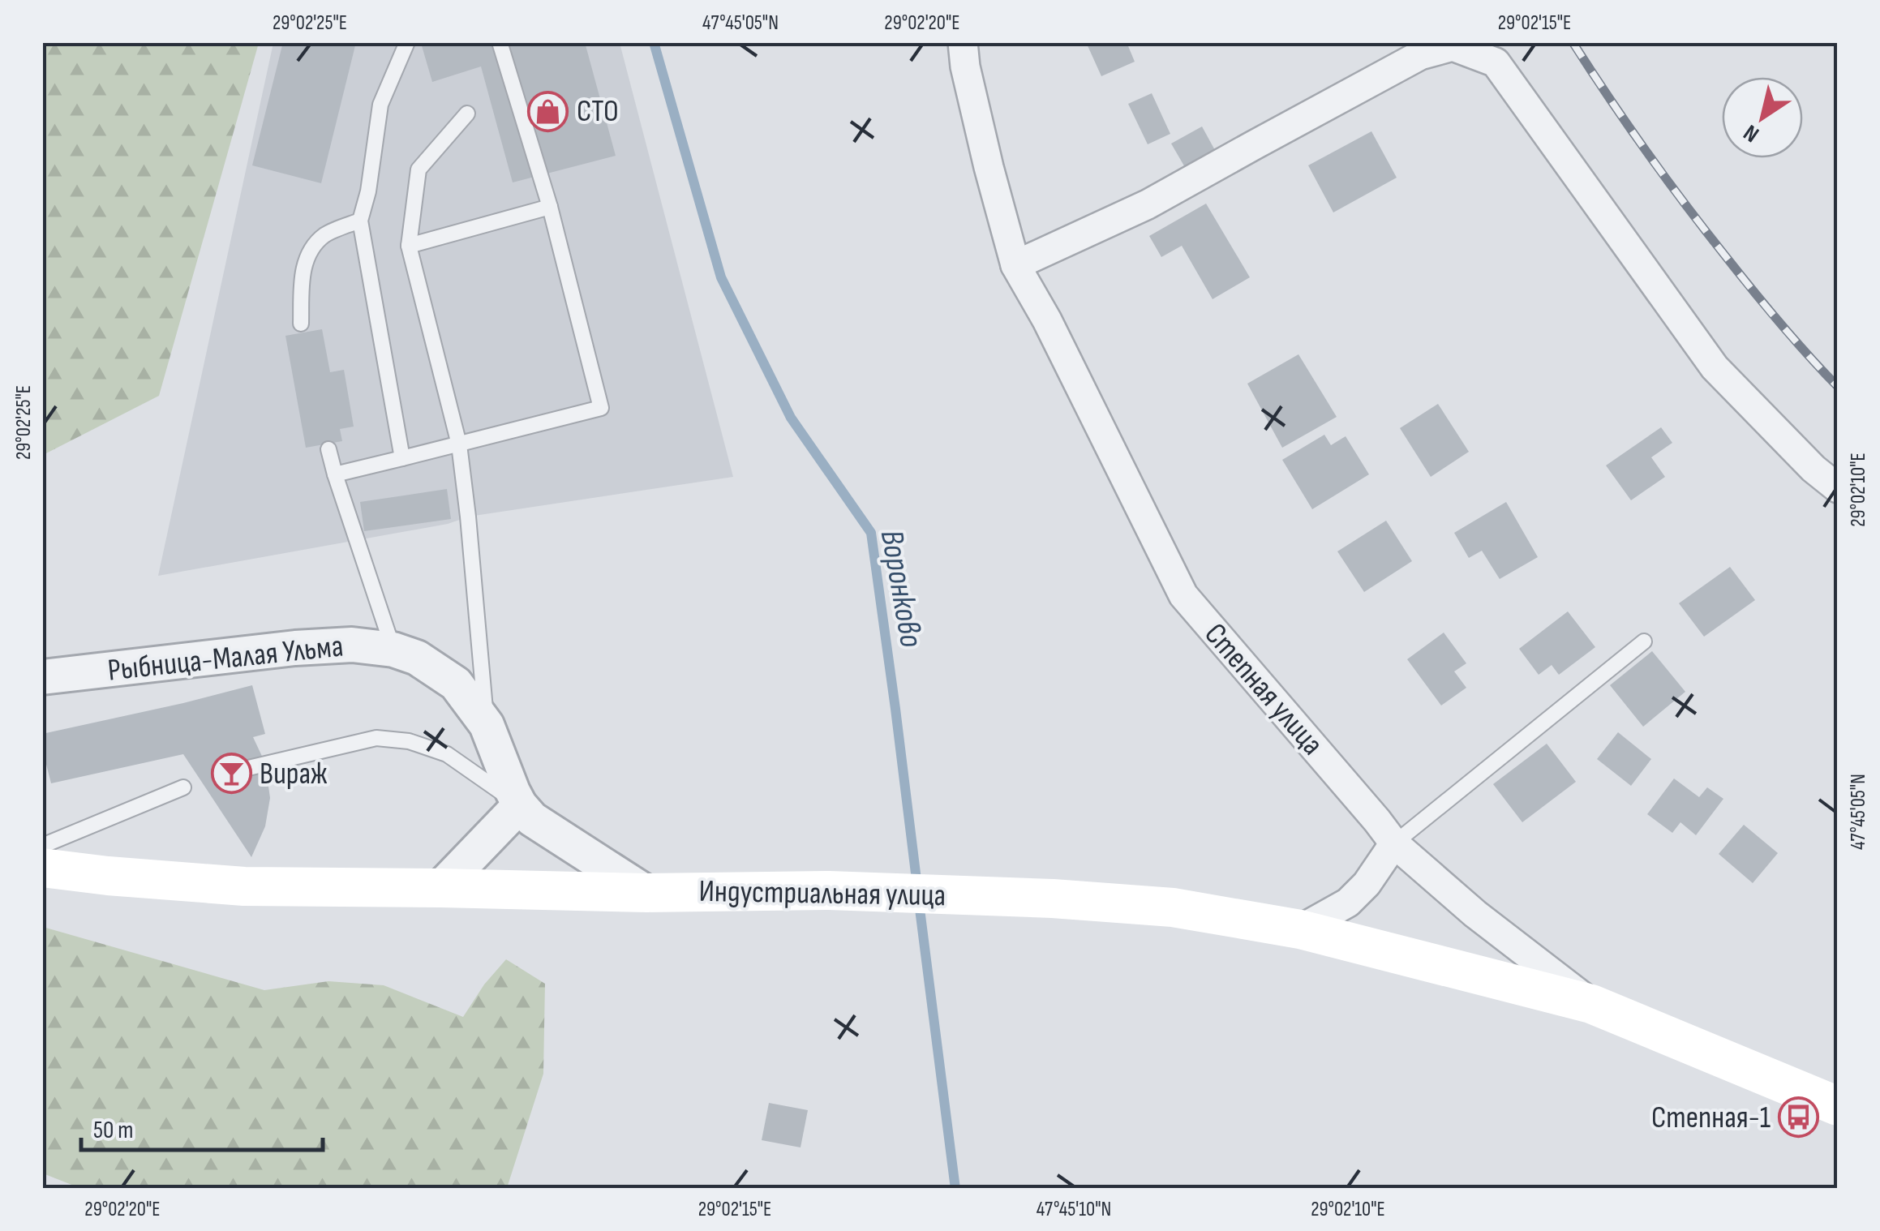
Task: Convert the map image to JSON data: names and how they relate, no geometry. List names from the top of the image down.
{
  "streets": {
    "main road": ["Степная улица", "Индустриальная улица"],
    "street": ["Рыбница-Малая Ульма"]
  },
  "crossings": [
    ["Рыбница-Малая Ульма", "Индустриальная улица"],
    ["Степная улица", "Индустриальная улица"]
  ],
  "water": ["Воронково"],
  "places": {
    "shop": ["СТО"],
    "bar": ["Вираж"],
    "bus stop": ["Степная-1"]
  },
  "scale_bar": "50 m",
  "north": "bottom left",
  "coordinates": [
    "29°02'25\"E",
    "47°45'05\"N",
    "29°02'20\"E",
    "29°02'15\"E",
    "29°02'10\"E",
    "47°45'10\"N"
  ]
}
